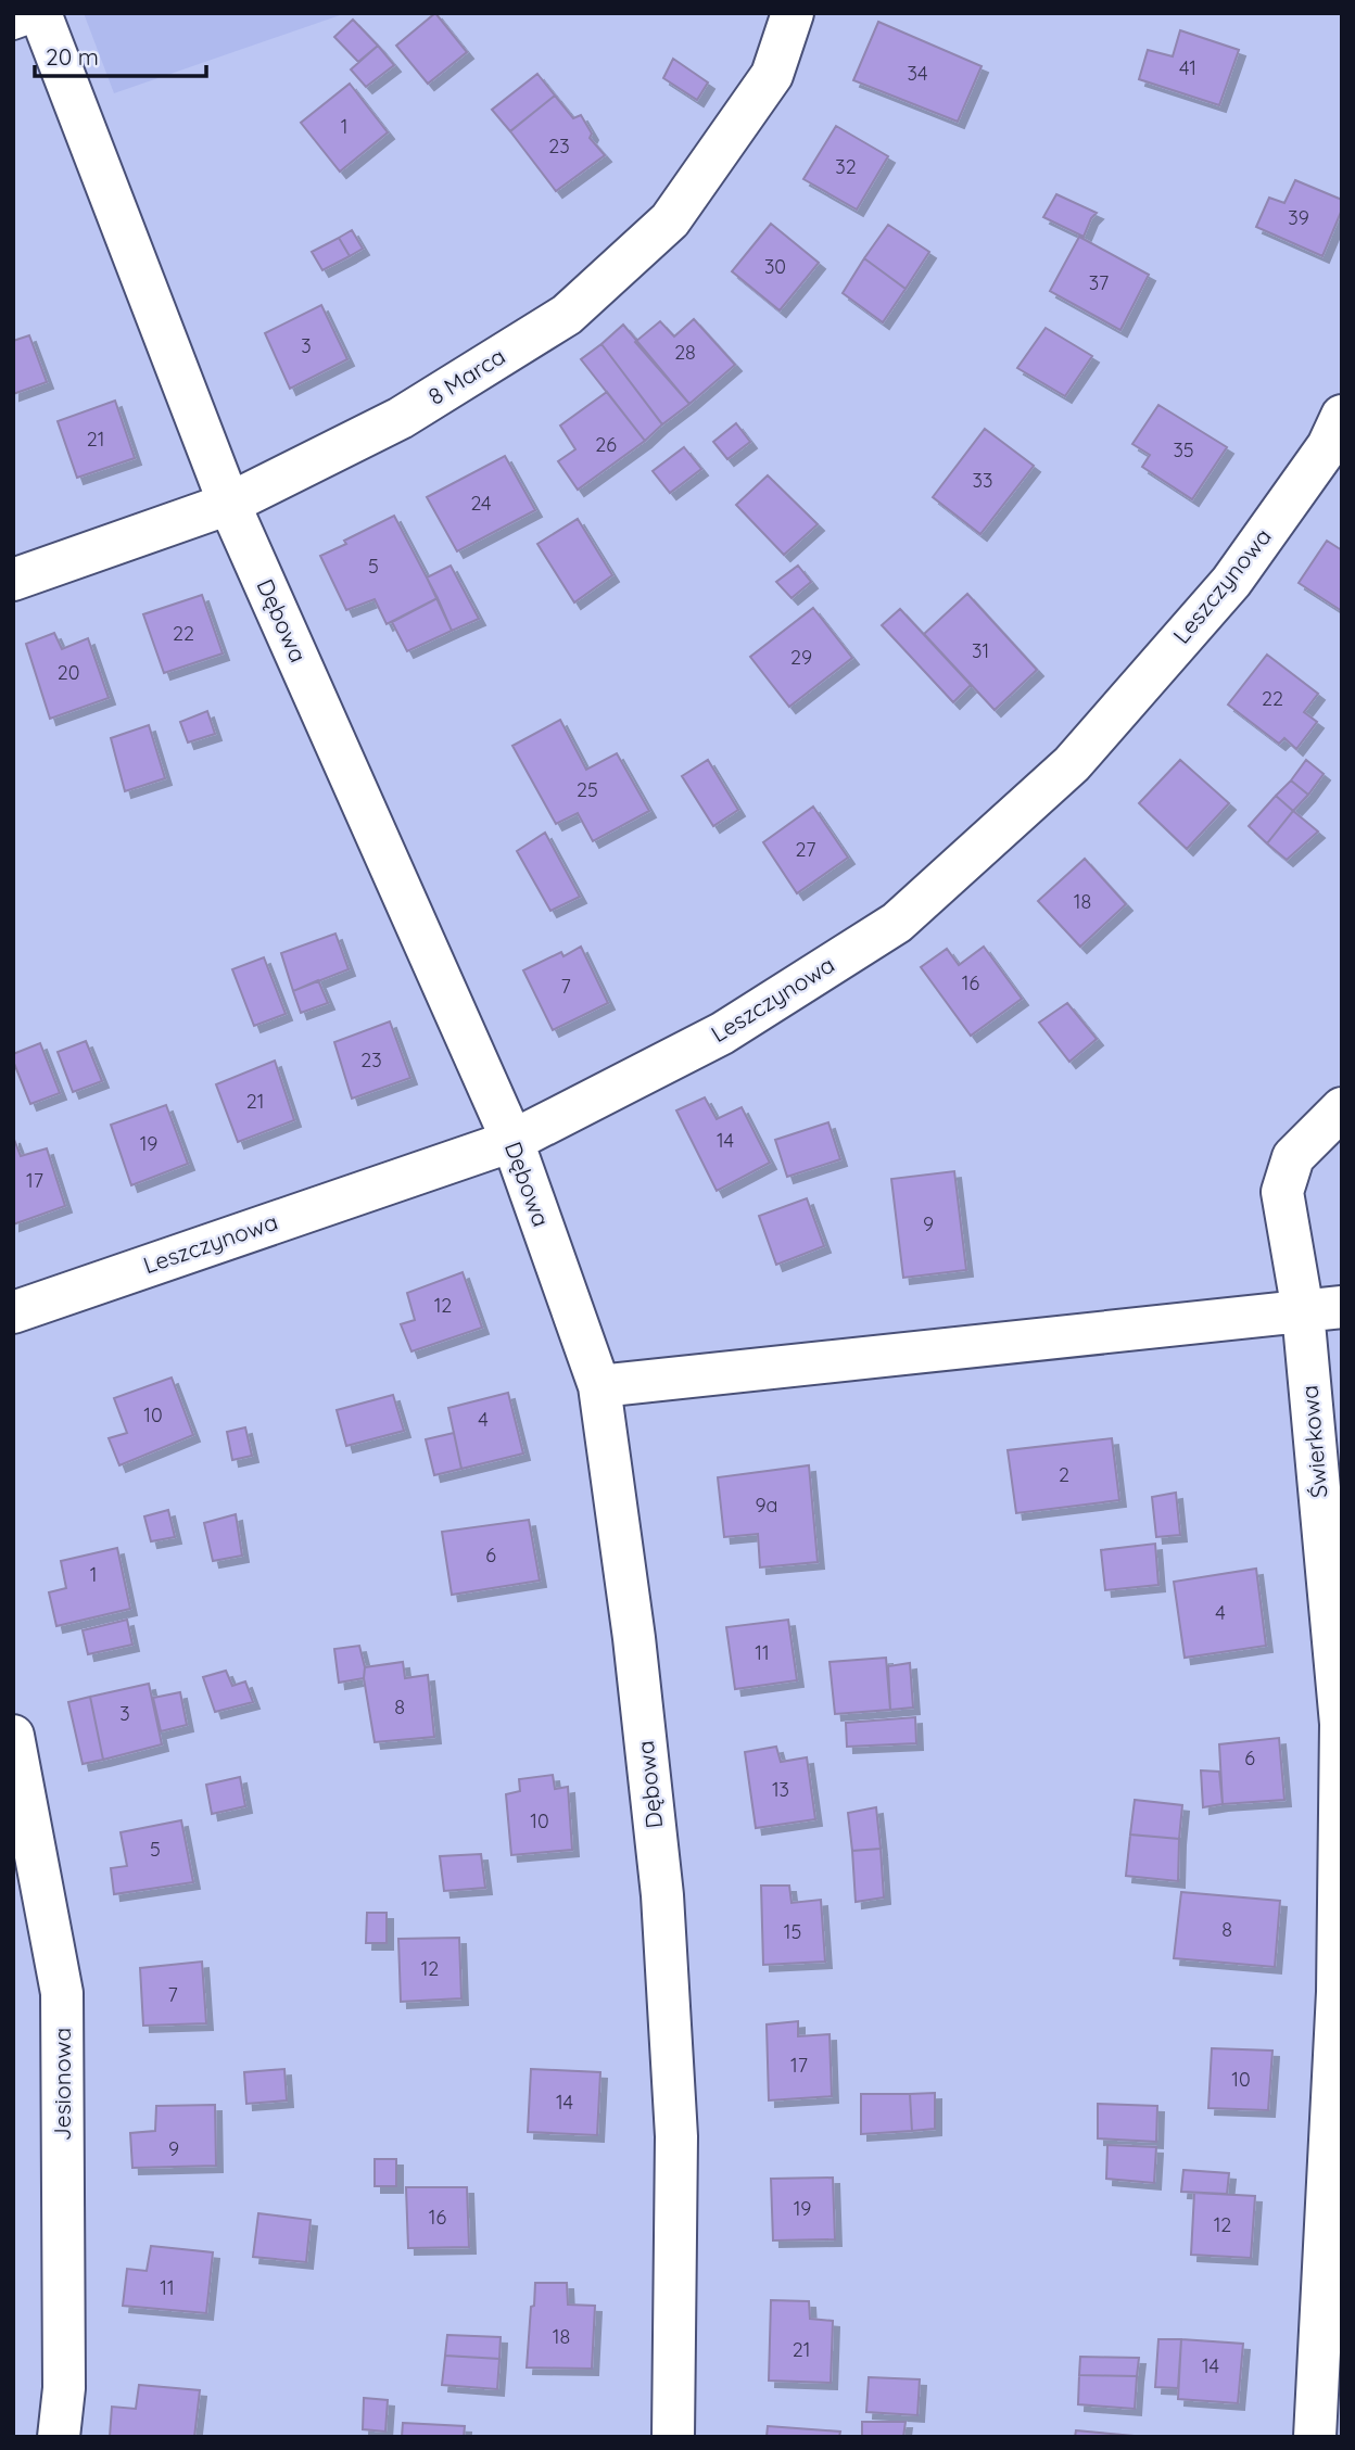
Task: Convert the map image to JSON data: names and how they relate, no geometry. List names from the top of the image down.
{
  "streets": {
    "street": [
      "8 Marca",
      "Leszczynowa",
      "Dębowa",
      "Świerkowa",
      "Jesionowa"
    ]
  },
  "crossings": [
    ["8 Marca", "Dębowa"],
    ["Leszczynowa", "Dębowa"]
  ],
  "house_numbers": [
    "41",
    "34",
    "1",
    "23",
    "32",
    "39",
    "30",
    "37",
    "3",
    "28",
    "21",
    "26",
    "35",
    "33",
    "24",
    "5",
    "22",
    "31",
    "29",
    "20",
    "22",
    "25",
    "27",
    "18",
    "16",
    "7",
    "23",
    "21",
    "14",
    "19",
    "17",
    "9",
    "12",
    "10",
    "4",
    "2",
    "9a",
    "6",
    "1",
    "4",
    "11",
    "8",
    "3",
    "6",
    "13",
    "10",
    "5",
    "8",
    "15",
    "12",
    "7",
    "17",
    "10",
    "14",
    "9",
    "19",
    "16",
    "12",
    "11",
    "18",
    "21",
    "14"
  ],
  "scale_bar": "20 m"
}
